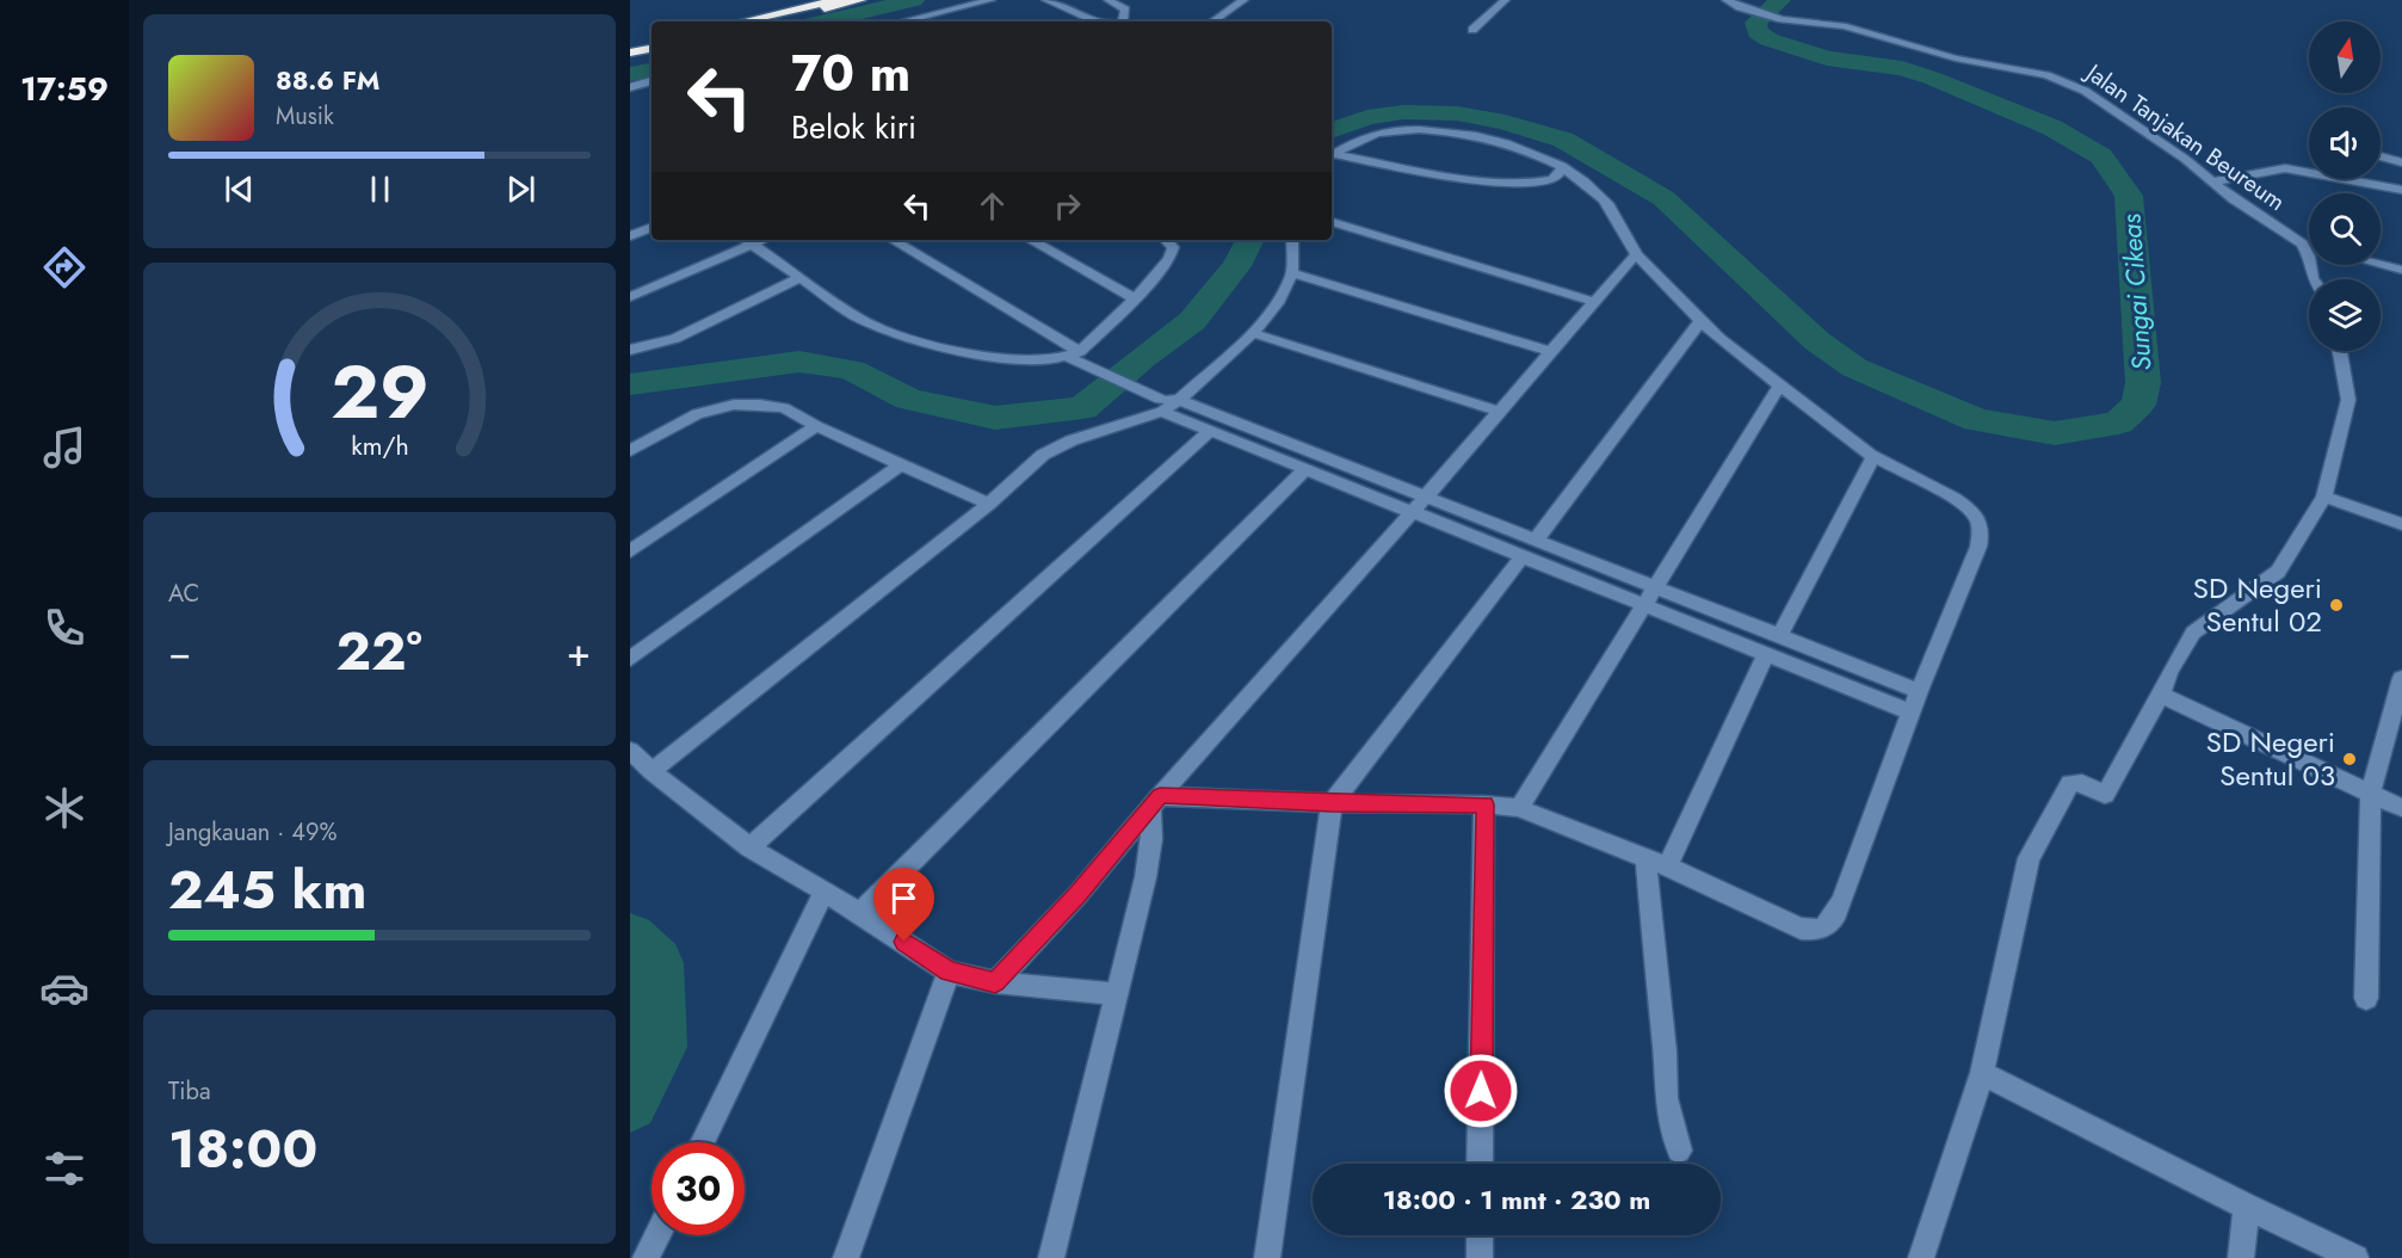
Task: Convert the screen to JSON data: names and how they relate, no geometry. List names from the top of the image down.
{
  "streets": {
    "street": ["Jalan Tanjakan Beureum"]
  },
  "water": ["Sungai Cikeas"],
  "places": ["SD Negeri Sentul 02", "SD Negeri Sentul 03"],
  "north": "top",
  "page": {
    "tabs": "17:59",
    "turn": ["70 m", "Belok kiri"],
    "song": ["88.6 FM", "Musik"],
    "tile": [
      "AC",
      ["Jangkauan · 49%", "245 km"],
      ["Tiba", "18:00"]
    ],
    "heat": ["−", "22°", "+"],
    "limit": "30",
    "trip": "18:00 · 1 mnt · 230 m",
    "gauge": ["29", "km/h"]
  }
}
